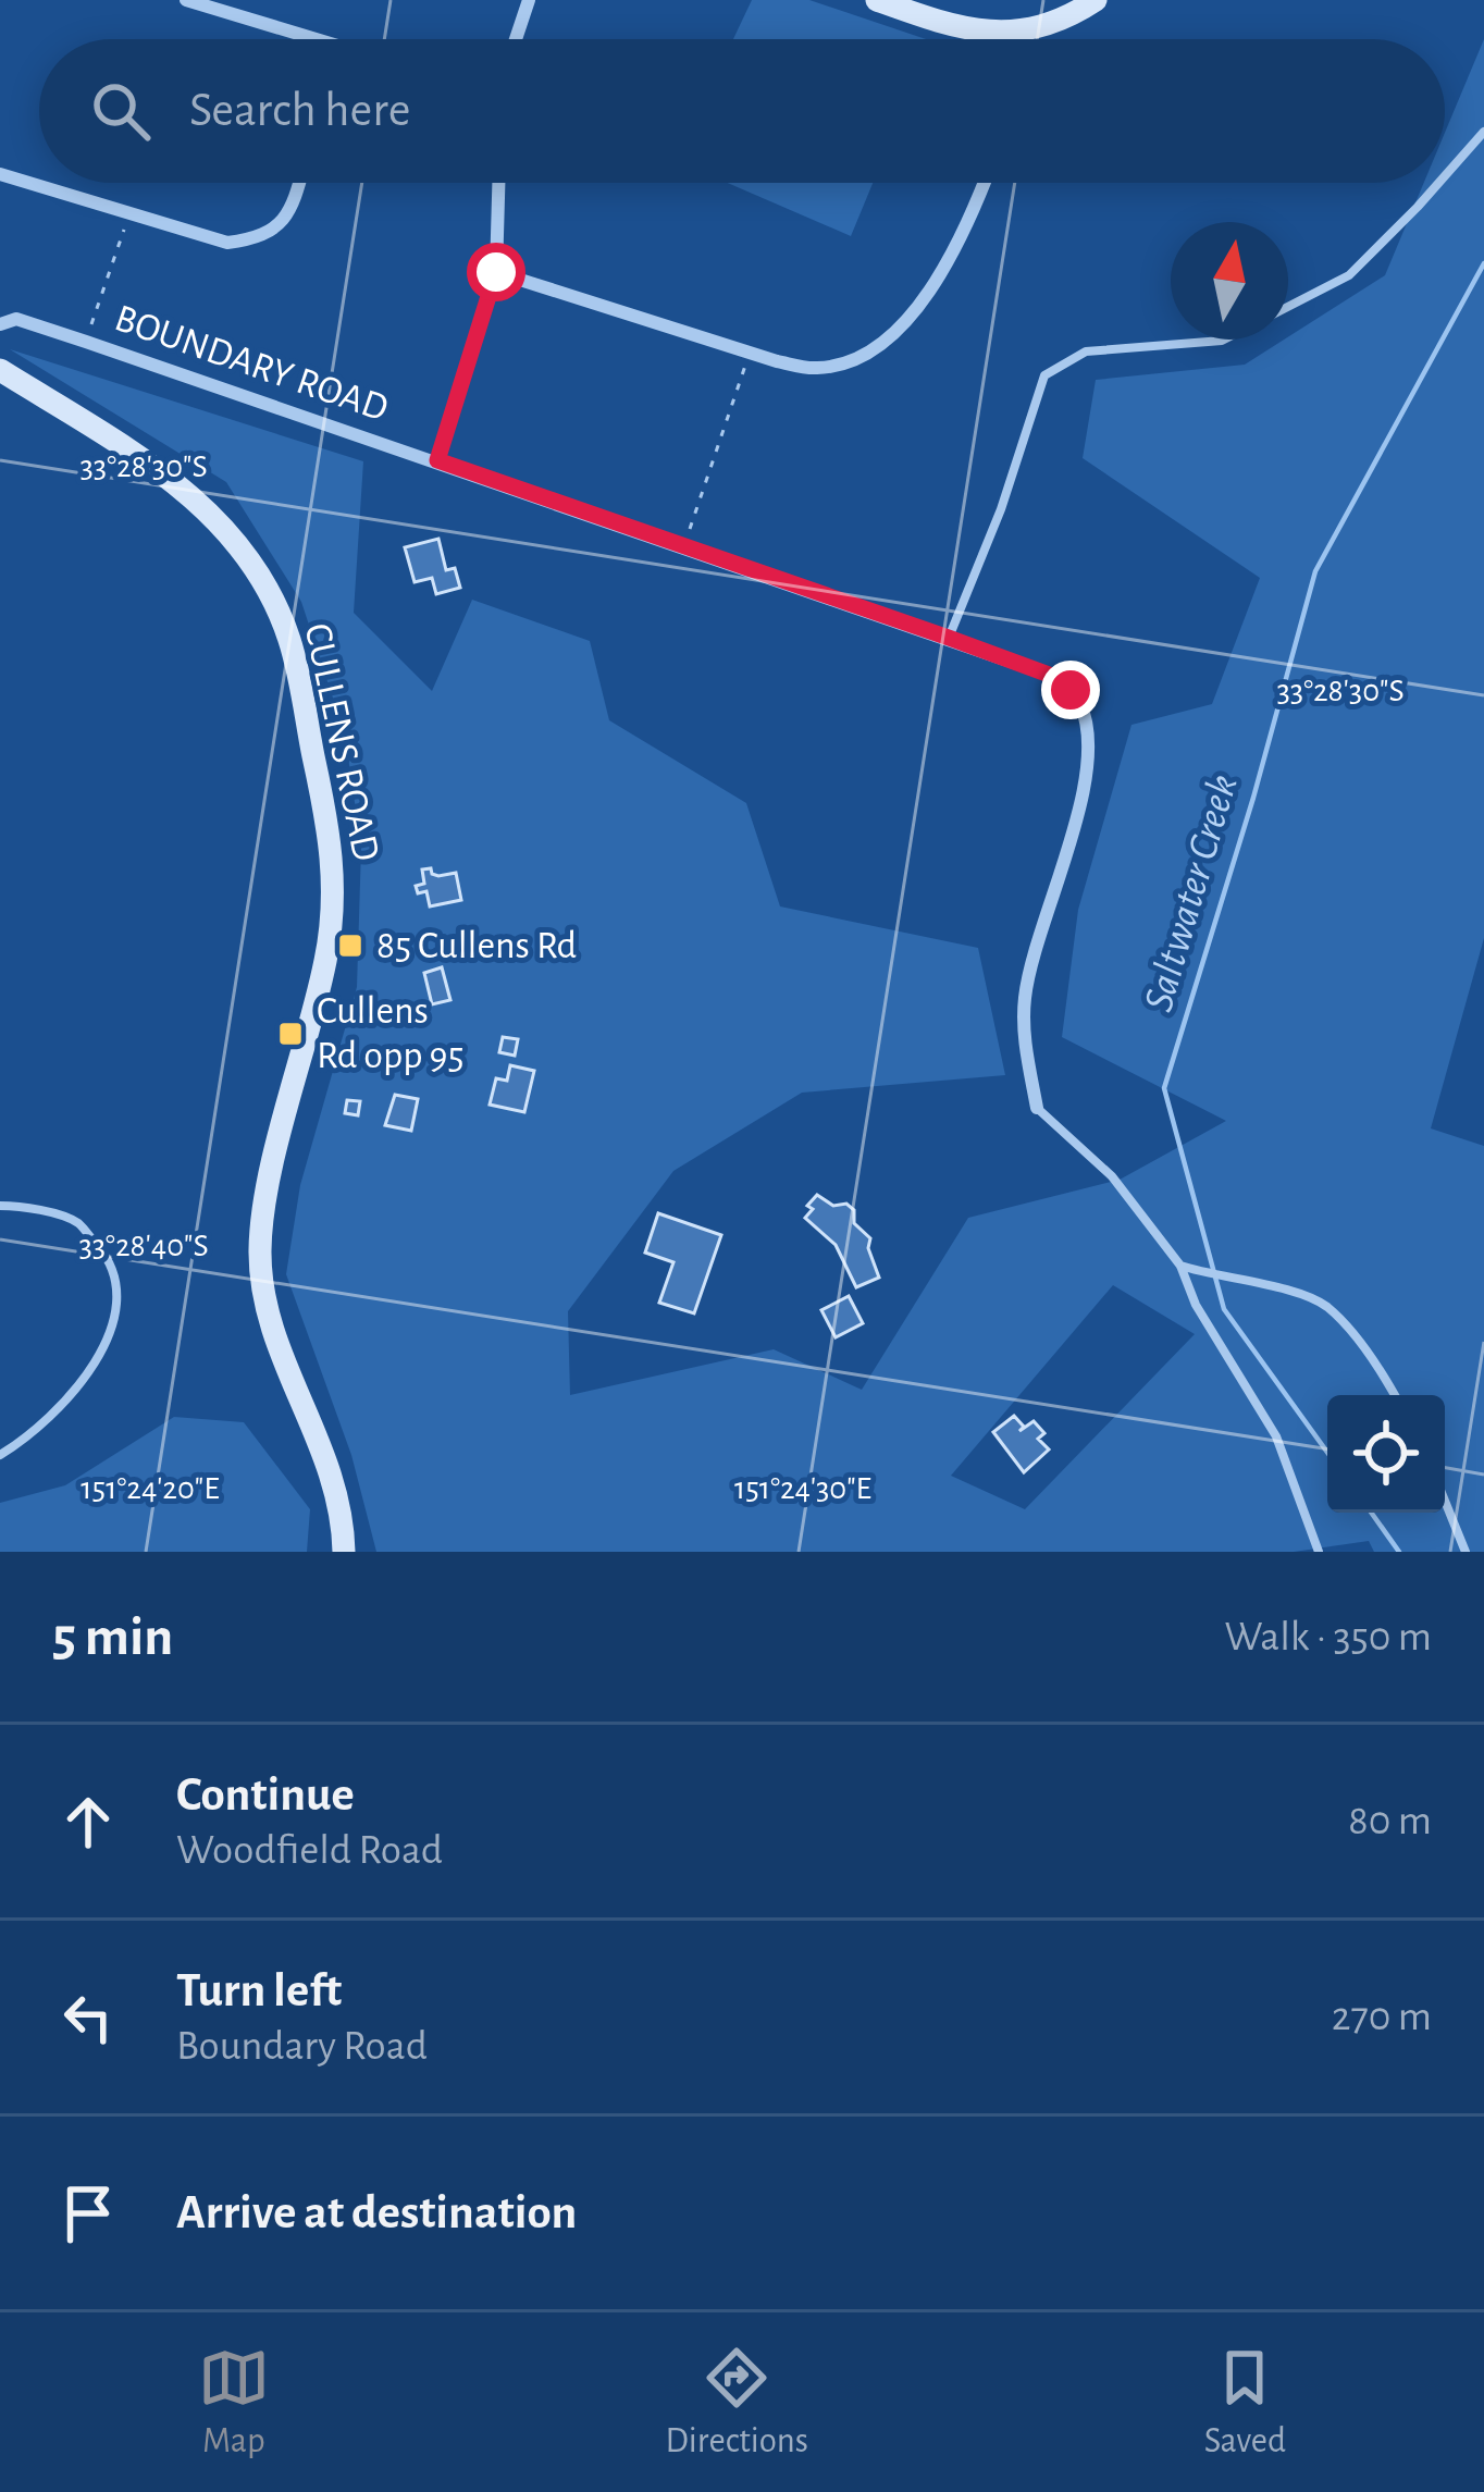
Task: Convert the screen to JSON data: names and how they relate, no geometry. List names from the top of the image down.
{
  "streets": {
    "main road": ["CULLENS ROAD"],
    "street": ["BOUNDARY ROAD"]
  },
  "water": ["Saltwater Creek"],
  "places": {
    "transit": ["85 Cullens Rd", "Cullens Rd opp 95"]
  },
  "north": "top",
  "page": {
    "search": "Search here",
    "heading": ["5 min", "Walk · 350 m"],
    "list": [
      ["Continue", "Woodfield Road", "80 m"],
      ["Turn left", "Boundary Road", "270 m"],
      "Arrive at destination"
    ],
    "nav": ["Map", "Directions", "Saved"]
  },
  "coordinates": [
    "33°28'30\"S",
    "33°28'40\"S",
    "151°24'20\"E",
    "151°24'30\"E"
  ]
}
